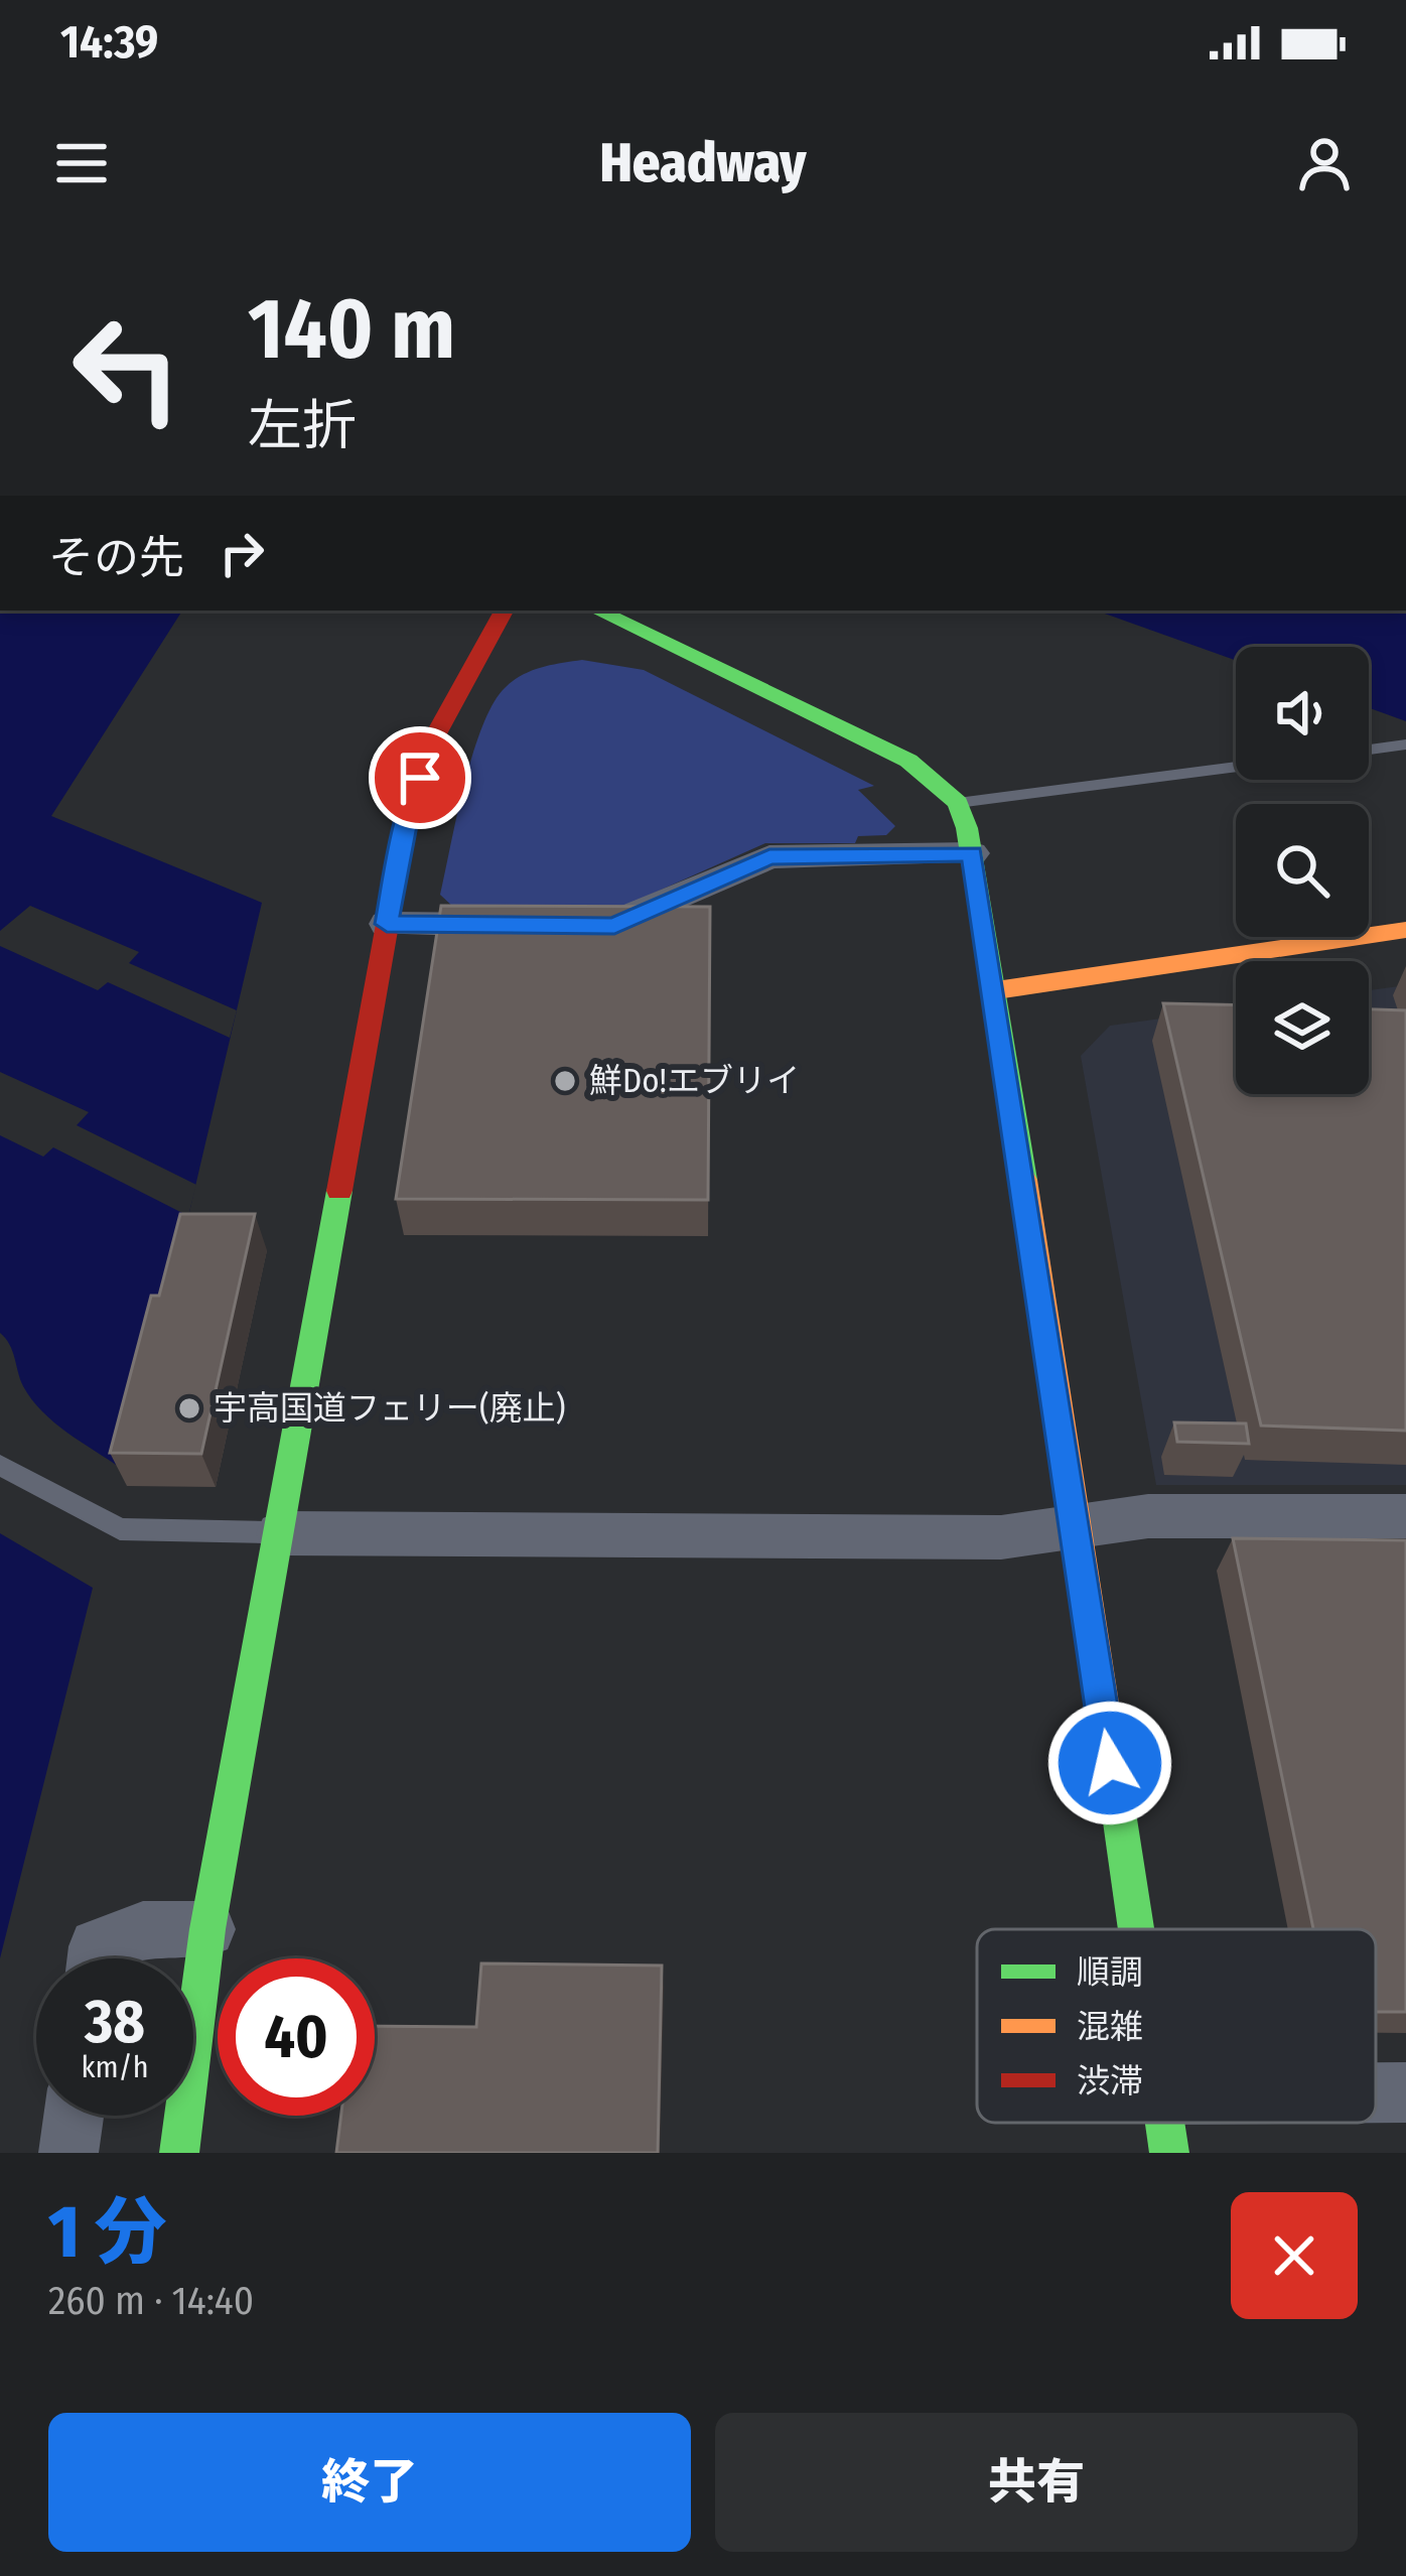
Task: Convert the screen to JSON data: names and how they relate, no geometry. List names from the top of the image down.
{
  "places": ["鮮Do!エブリイ", "宇高国道フェリー(廃止)"],
  "legend": ["順調", "混雑", "渋滞"],
  "page": {
    "status": "14:39",
    "header": "Headway",
    "turn": ["140 m", "左折"],
    "then": "その先",
    "speed": "38 km/h",
    "limit": "40",
    "heading": ["1 分", "260 m · 14:40"],
    "buttons": ["終了", "共有"]
  }
}
